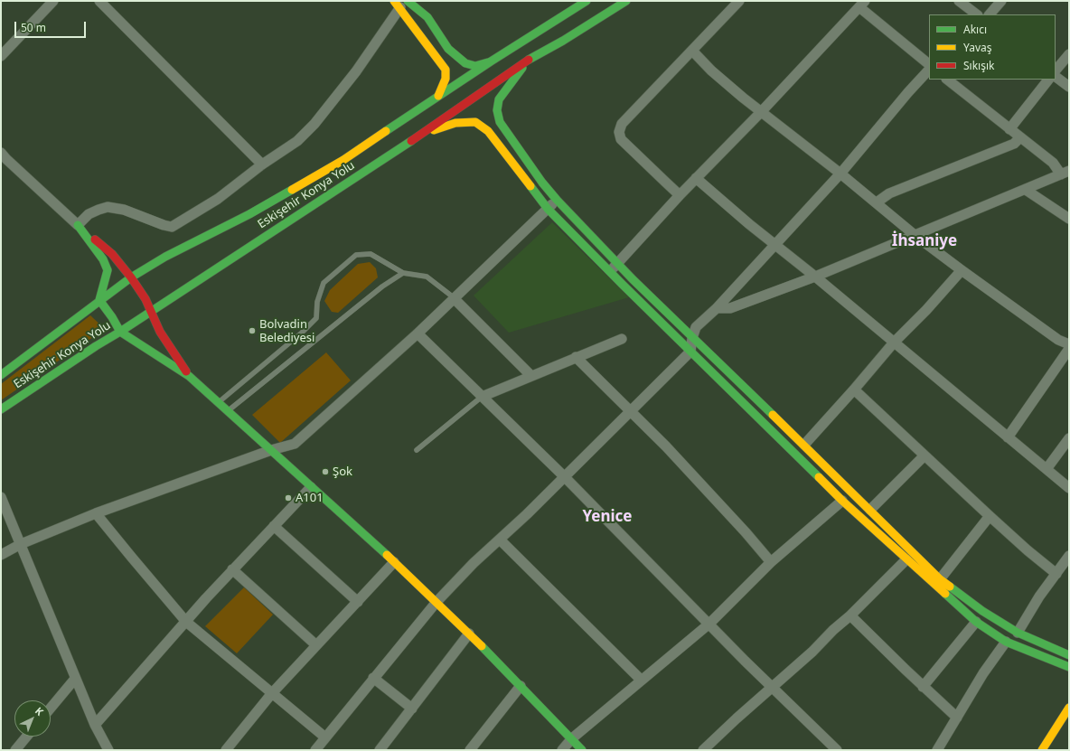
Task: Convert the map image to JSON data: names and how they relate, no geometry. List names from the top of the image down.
{
  "streets": {
    "main road": ["Eskişehir Konya Yolu"]
  },
  "districts": ["İhsaniye", "Yenice"],
  "places": ["Bolvadin Belediyesi", "Şok", "A101"],
  "legend": ["Akıcı", "Yavaş", "Sıkışık"],
  "scale_bar": "50 m",
  "north": "top right"
}
